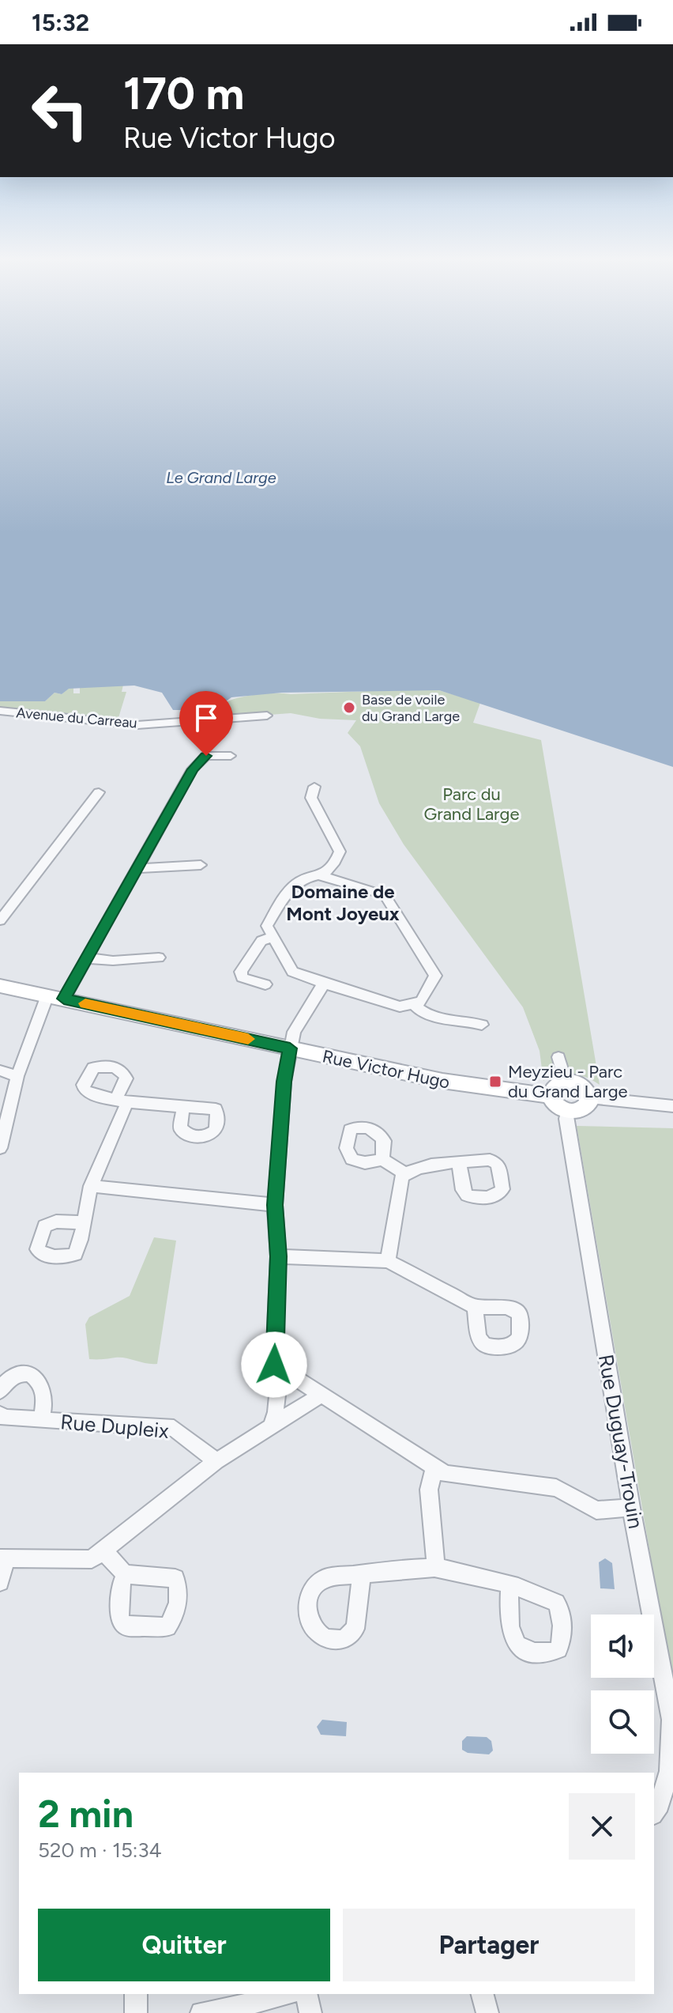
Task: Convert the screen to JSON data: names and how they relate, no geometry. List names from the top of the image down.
{
  "streets": {
    "street": [
      "Avenue du Carreau",
      "Rue Victor Hugo",
      "Rue Dupleix",
      "Rue Duguay-Trouin"
    ]
  },
  "crossings": [
    ["Rue Victor Hugo", "Rue Duguay-Trouin"]
  ],
  "districts": ["Domaine de Mont Joyeux"],
  "water": ["Le Grand Large"],
  "parks": ["Parc du Grand Large"],
  "places": {
    "other": ["Base de voile du Grand Large"],
    "transit": ["Meyzieu - Parc du Grand Large"]
  },
  "page": {
    "status": "15:32",
    "turn": ["170 m", "Rue Victor Hugo"],
    "heading": ["2 min", "520 m · 15:34"],
    "buttons": ["Quitter", "Partager"]
  }
}
